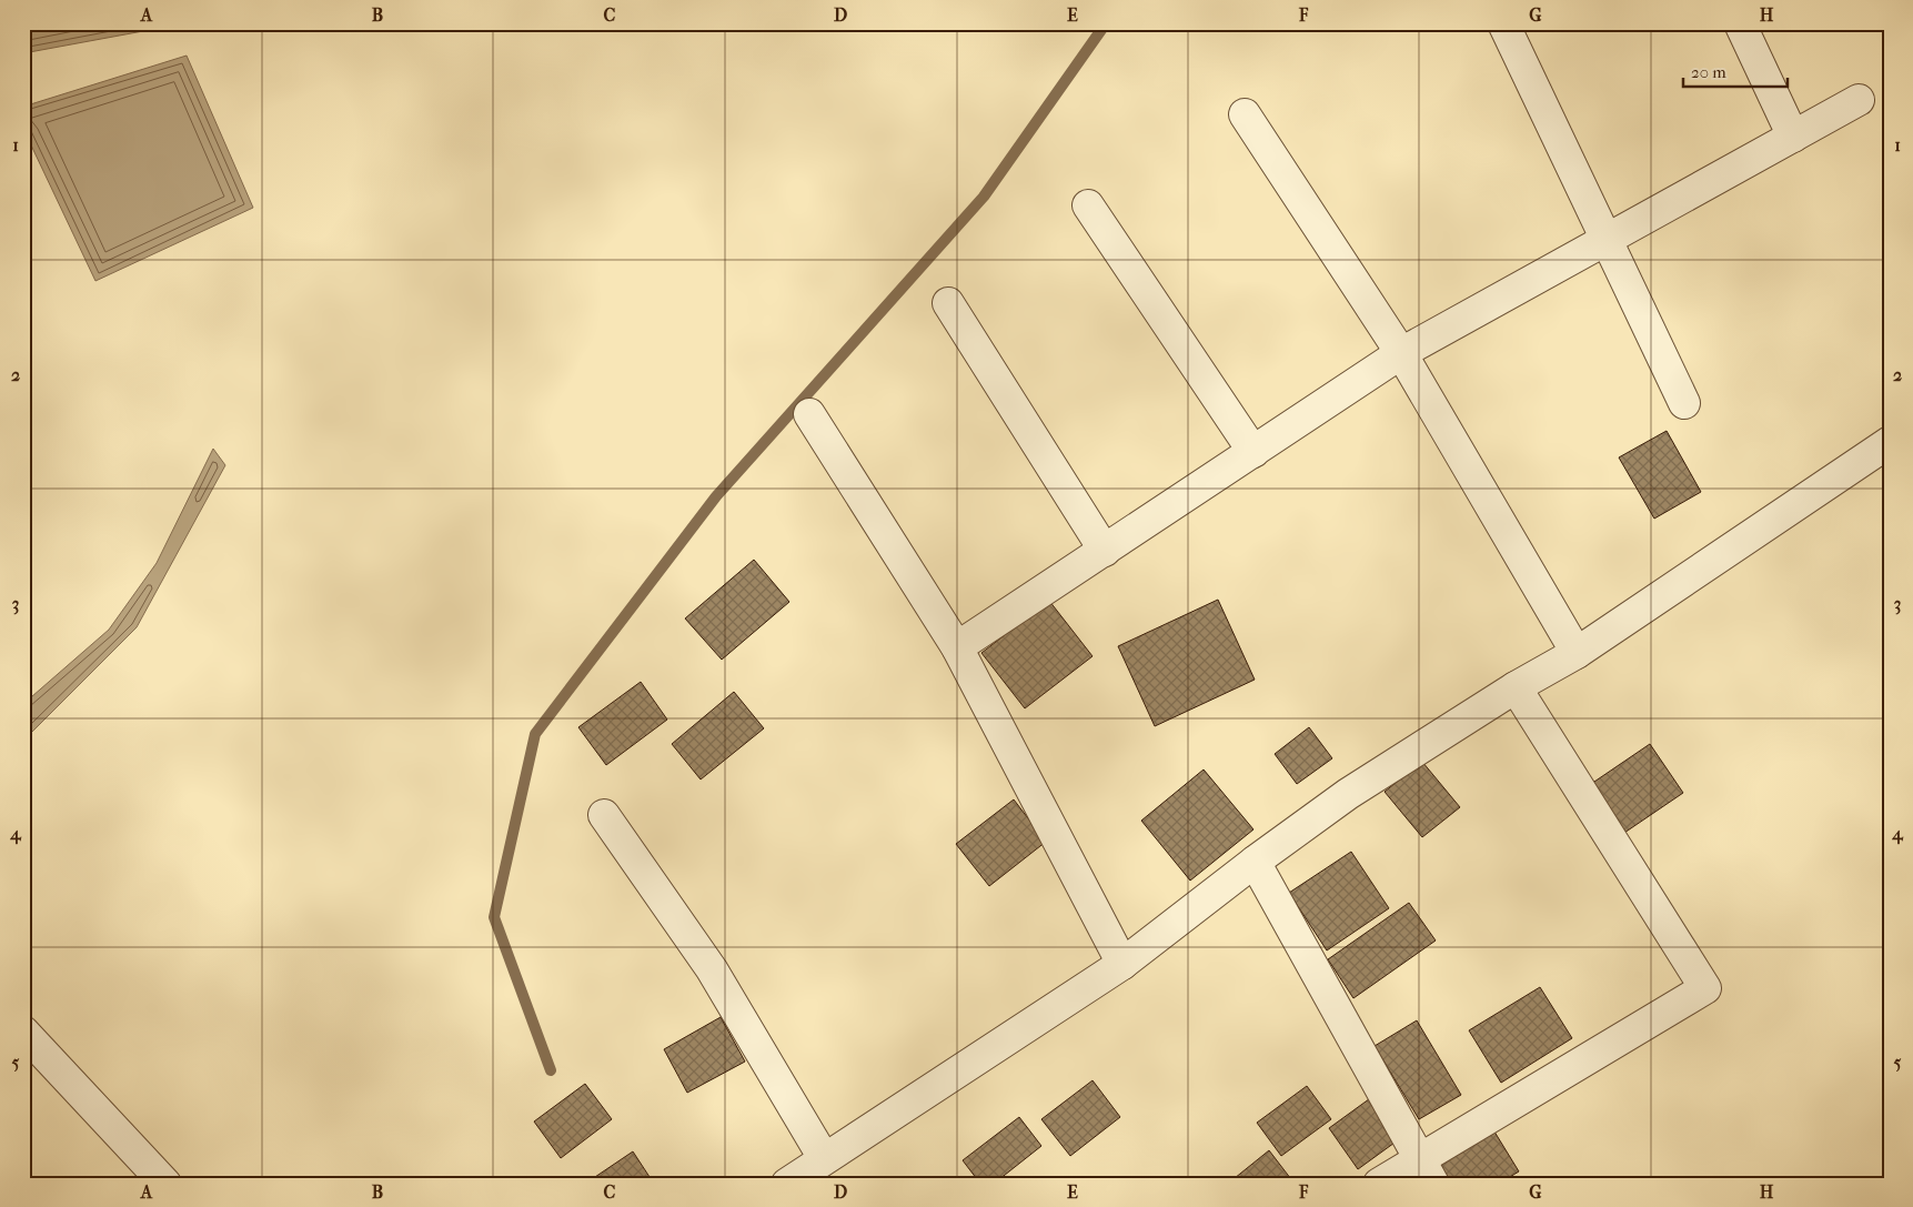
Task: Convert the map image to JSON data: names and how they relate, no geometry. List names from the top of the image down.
{
  "scale_bar": "20 m",
  "grid": {
    "columns": [
      "A",
      "B",
      "C",
      "D",
      "E",
      "F",
      "G",
      "H"
    ],
    "rows": [
      "1",
      "2",
      "3",
      "4",
      "5"
    ]
  }
}
